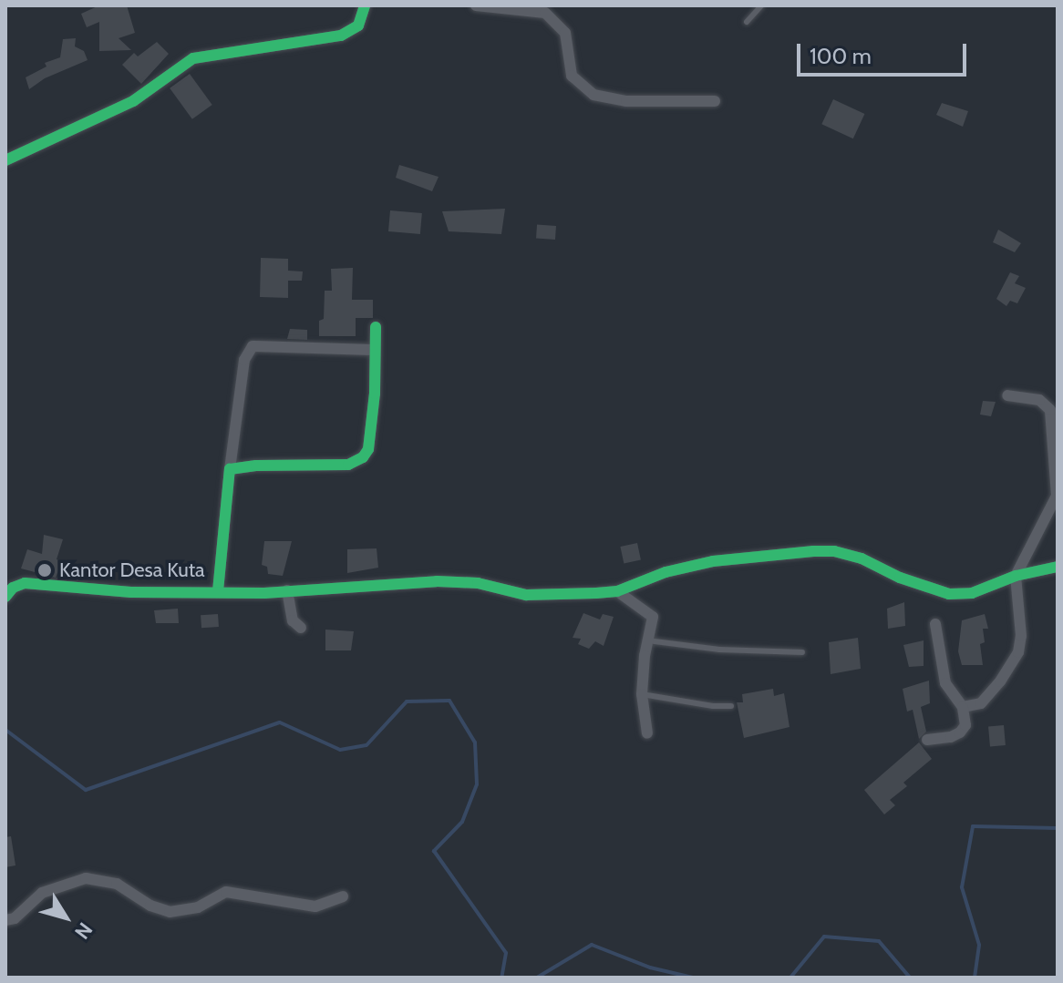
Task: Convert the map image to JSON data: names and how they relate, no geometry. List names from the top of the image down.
{
  "places": ["Kantor Desa Kuta"],
  "scale_bar": "100 m",
  "north": "bottom right"
}
